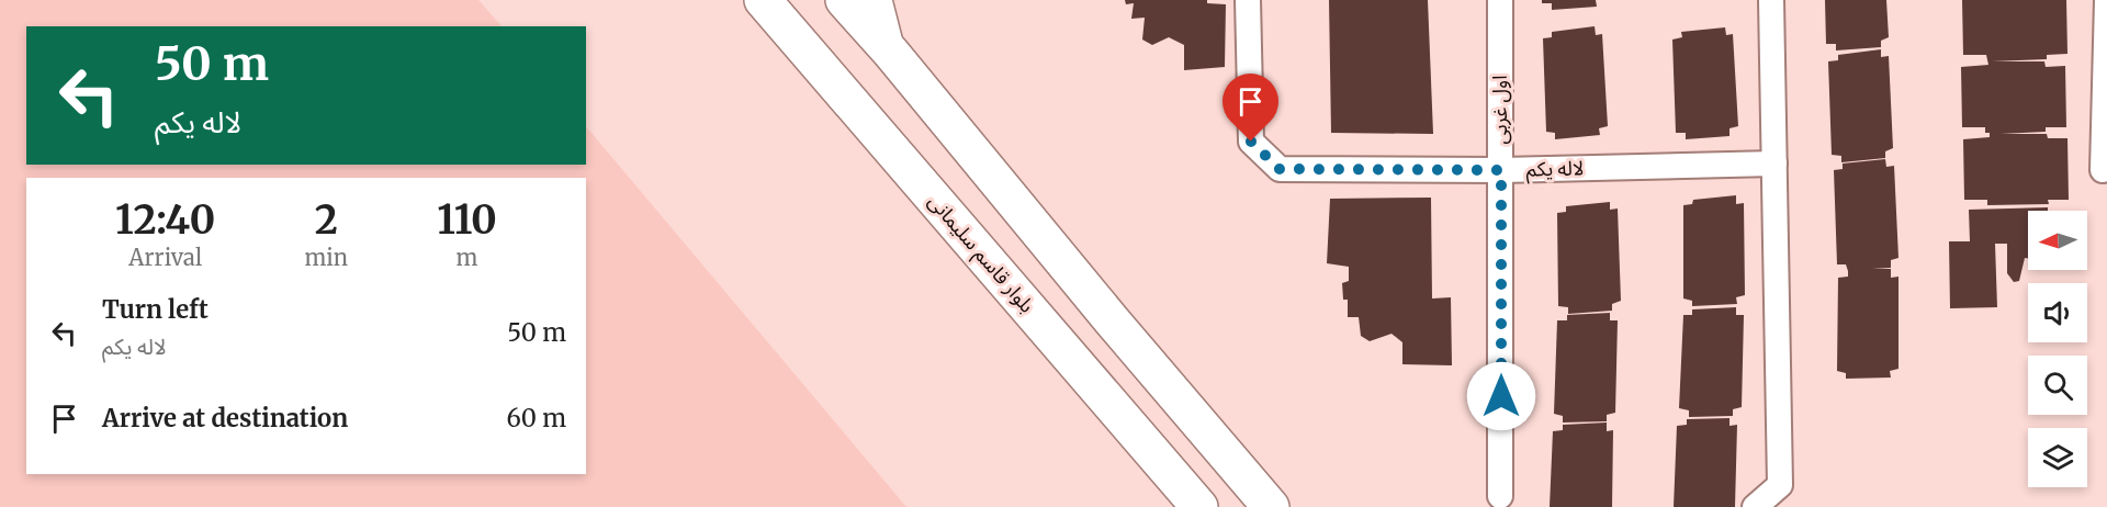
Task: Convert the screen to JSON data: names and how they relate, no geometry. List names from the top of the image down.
{
  "streets": {
    "main road": ["بلوار قاسم سلیمانی"],
    "street": ["اول غربی", "لاله یکم"]
  },
  "crossings": [
    ["اول غربی", "لاله یکم"]
  ],
  "north": "left",
  "page": {
    "turn": ["50 m", "لاله یکم"],
    "eta": [
      "12:40",
      "Arrival",
      "2",
      "min",
      "110",
      "m"
    ],
    "list": [
      {
        "name": "Turn left",
        "note": "لاله یکم",
        "value": "50 m"
      },
      {
        "name": "Arrive at destination",
        "value": "60 m"
      }
    ]
  }
}
